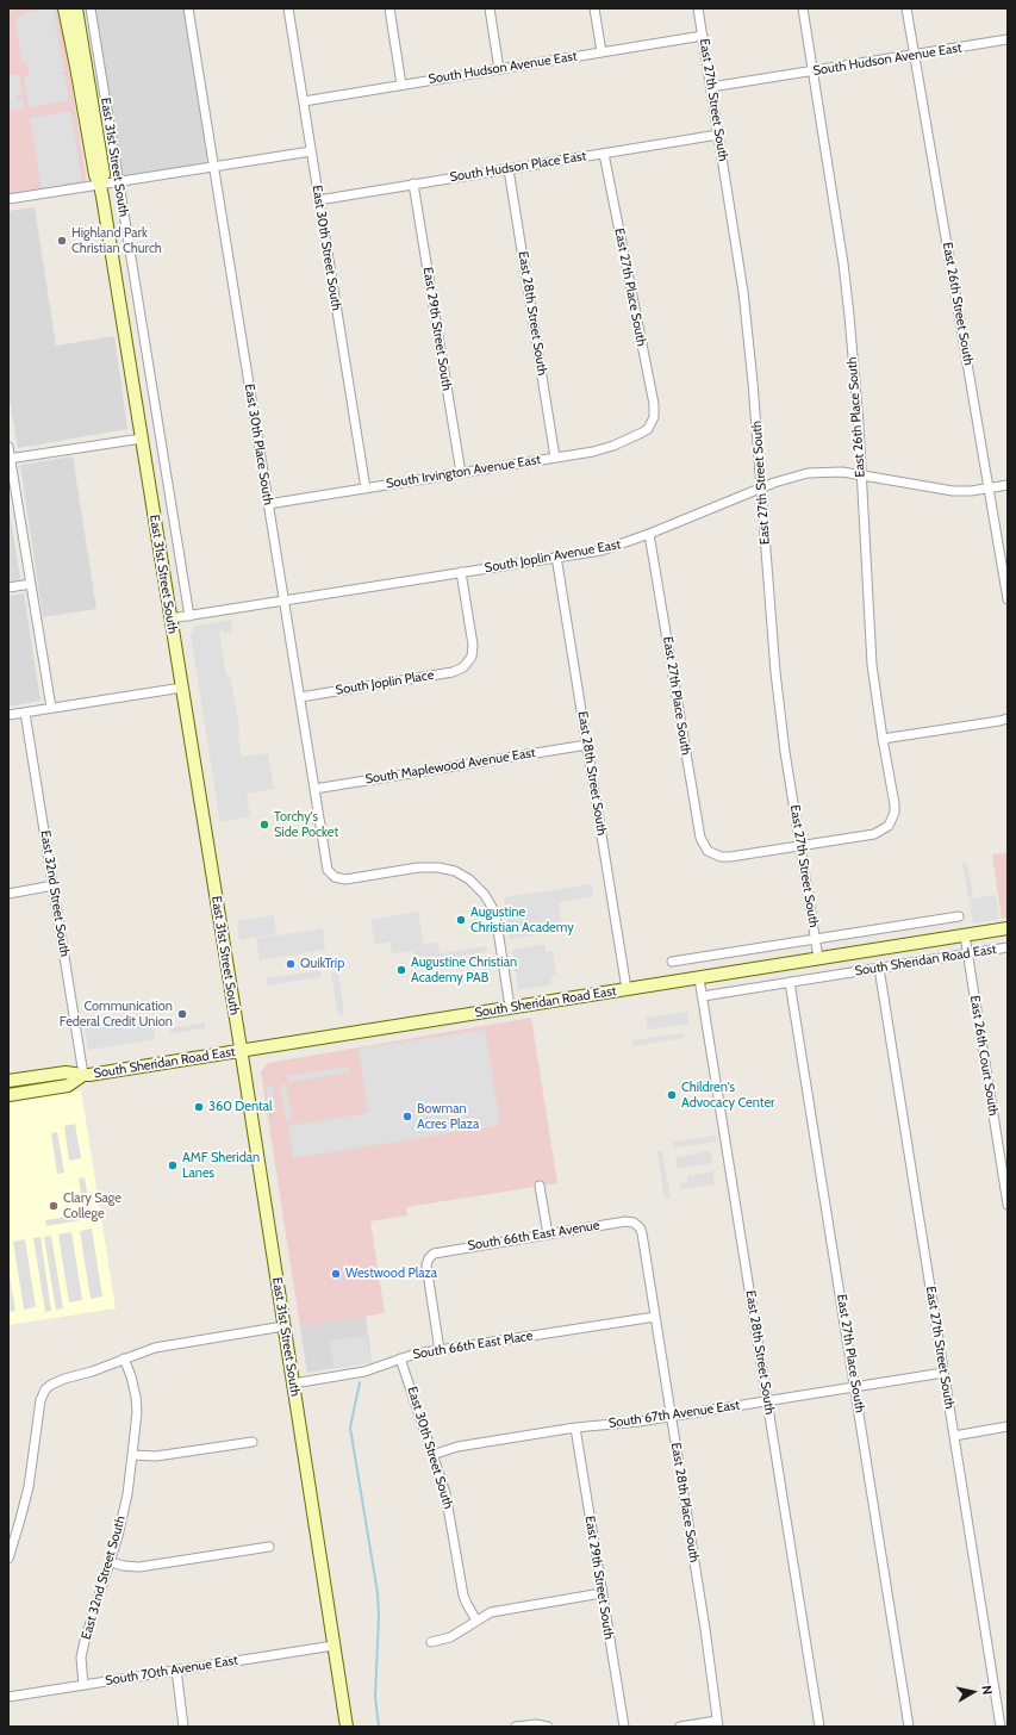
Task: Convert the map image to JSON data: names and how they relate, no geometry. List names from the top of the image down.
{
  "streets": {
    "main road": ["East 31st Street South", "South Sheridan Road East"],
    "street": [
      "South Hudson Avenue East",
      "East 27th Street South",
      "South Hudson Place East",
      "East 30th Street South",
      "East 27th Place South",
      "East 26th Street South",
      "East 28th Street South",
      "East 29th Street South",
      "East 26th Place South",
      "East 30th Place South",
      "South Irvington Avenue East",
      "South Joplin Avenue East",
      "South Joplin Place",
      "South Maplewood Avenue East",
      "East 32nd Street South",
      "East 26th Court South",
      "South 66th East Avenue",
      "South 66th East Place",
      "South 67th Avenue East",
      "East 28th Place South",
      "South 70th Avenue East"
    ]
  },
  "crossings": [
    ["South Hudson Avenue East", "East 27th Street South"],
    ["South Hudson Avenue East", "East 30th Street South"],
    ["South Hudson Avenue East", "East 26th Street South"],
    ["South Hudson Avenue East", "East 26th Place South"],
    ["East 27th Street South", "South Hudson Place East"],
    ["East 27th Street South", "East 27th Place South"],
    ["East 27th Street South", "East 26th Place South"],
    ["East 27th Street South", "South Joplin Avenue East"],
    ["East 27th Street South", "South Sheridan Road East"],
    ["East 27th Street South", "South 67th Avenue East"],
    ["East 31st Street South", "South Joplin Avenue East"],
    ["East 31st Street South", "South Sheridan Road East"],
    ["East 31st Street South", "South 66th East Place"],
    ["East 31st Street South", "South 70th Avenue East"],
    ["South Hudson Place East", "East 30th Street South"],
    ["South Hudson Place East", "East 27th Place South"],
    ["South Hudson Place East", "East 28th Street South"],
    ["South Hudson Place East", "East 29th Street South"],
    ["East 30th Street South", "South Irvington Avenue East"],
    ["East 30th Street South", "South 66th East Place"],
    ["East 30th Street South", "South 67th Avenue East"],
    ["East 27th Place South", "East 26th Place South"],
    ["East 27th Place South", "South Irvington Avenue East"],
    ["East 27th Place South", "South Joplin Avenue East"],
    ["East 27th Place South", "South Sheridan Road East"],
    ["East 27th Place South", "South 67th Avenue East"],
    ["East 26th Street South", "South Joplin Avenue East"],
    ["East 28th Street South", "South Irvington Avenue East"],
    ["East 28th Street South", "South Joplin Avenue East"],
    ["East 28th Street South", "South Maplewood Avenue East"],
    ["East 28th Street South", "South Sheridan Road East"],
    ["East 28th Street South", "South 67th Avenue East"],
    ["East 29th Street South", "South Irvington Avenue East"],
    ["East 29th Street South", "South 67th Avenue East"],
    ["East 26th Place South", "South Joplin Avenue East"],
    ["East 30th Place South", "South Irvington Avenue East"],
    ["East 30th Place South", "South Joplin Avenue East"],
    ["East 30th Place South", "South Joplin Place"],
    ["East 30th Place South", "South Maplewood Avenue East"],
    ["East 30th Place South", "South Sheridan Road East"],
    ["South Joplin Avenue East", "South Joplin Place"],
    ["East 32nd Street South", "South Sheridan Road East"],
    ["East 32nd Street South", "South 70th Avenue East"],
    ["South Sheridan Road East", "East 26th Court South"],
    ["South 66th East Avenue", "South 66th East Place"],
    ["South 66th East Avenue", "East 28th Place South"],
    ["South 66th East Place", "East 28th Place South"],
    ["South 67th Avenue East", "East 28th Place South"]
  ],
  "places": [
    "Highland Park Christian Church",
    "Torchy's Side Pocket",
    "Augustine Christian Academy",
    "QuikTrip",
    "Augustine Christian Academy PAB",
    "Communication Federal Credit Union",
    "Children's Advocacy Center",
    "360 Dental",
    "Bowman Acres Plaza",
    "AMF Sheridan Lanes",
    "Clary Sage College",
    "Westwood Plaza"
  ],
  "north": "right"
}
